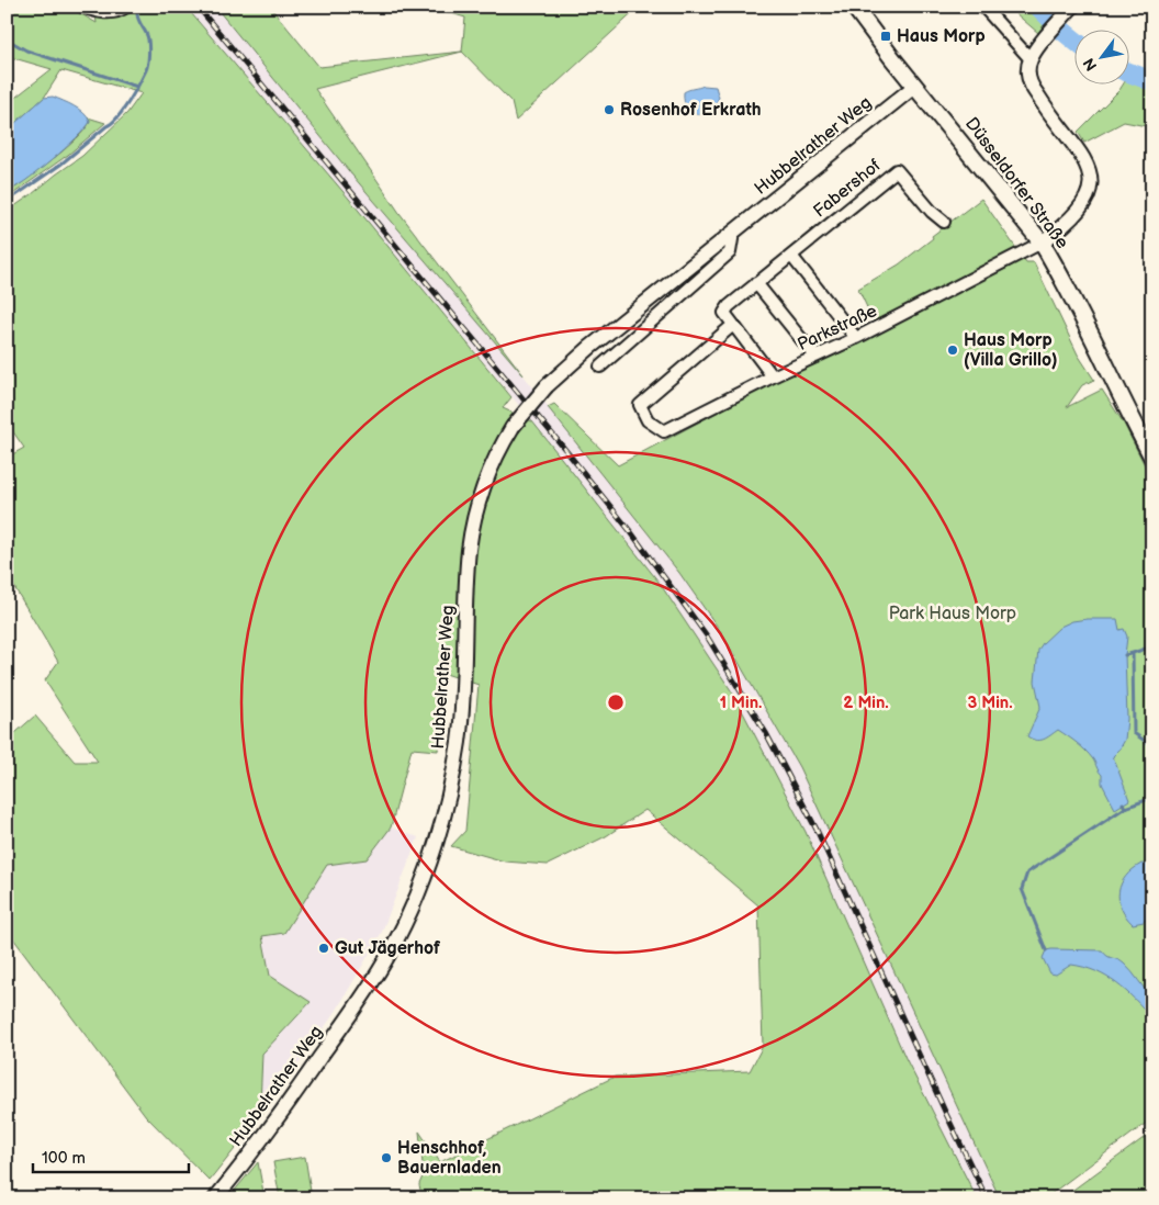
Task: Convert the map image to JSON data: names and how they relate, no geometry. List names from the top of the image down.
{
  "streets": {
    "main road": ["Düsseldorfer Straße"],
    "street": ["Hubbelrather Weg", "Fabershof", "Parkstraße"]
  },
  "crossings": [
    ["Hubbelrather Weg", "Düsseldorfer Straße"],
    ["Düsseldorfer Straße", "Parkstraße"],
    ["Fabershof", "Parkstraße"]
  ],
  "parks": ["Park Haus Morp"],
  "places": {
    "transit": ["Haus Morp"],
    "other": [
      "Rosenhof Erkrath",
      "Haus Morp (Villa Grillo)",
      "Gut Jägerhof",
      "Henschhof, Bauernladen"
    ]
  },
  "scale_bar": "100 m",
  "north": "bottom left",
  "rings": ["1 Min.", "2 Min.", "3 Min."]
}
